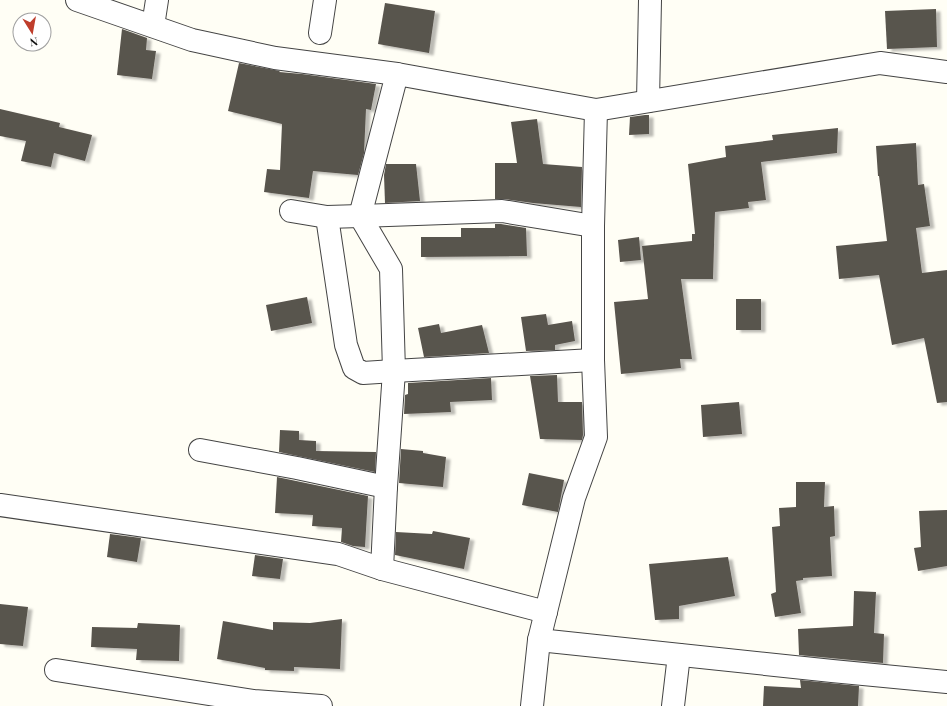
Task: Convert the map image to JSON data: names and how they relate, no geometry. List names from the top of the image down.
{
  "north": "bottom"
}
